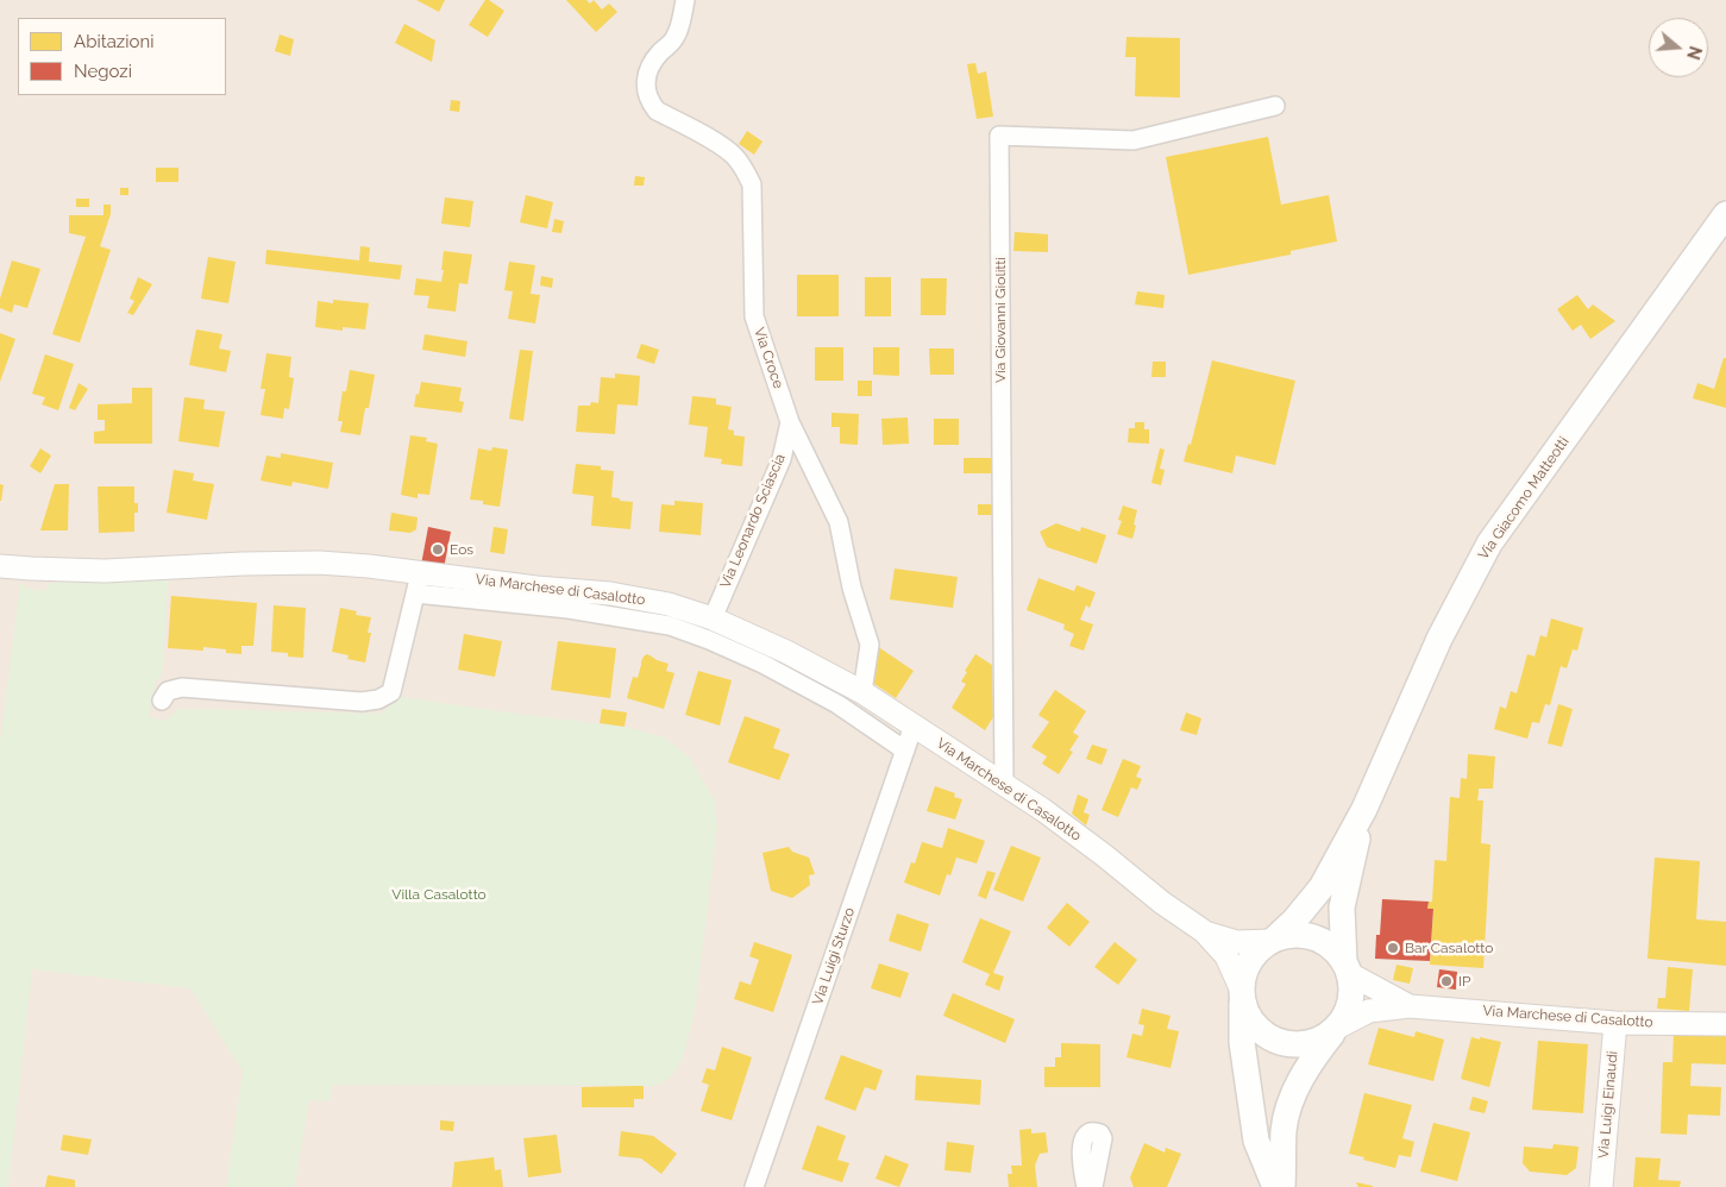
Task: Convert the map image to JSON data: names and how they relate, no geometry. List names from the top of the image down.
{
  "streets": {
    "main road": ["Via Giacomo Matteotti"],
    "street": [
      "Via Giovanni Giolitti",
      "Via Croce",
      "Via Leonardo Sciascia",
      "Via Marchese di Casalotto",
      "Via Luigi Sturzo",
      "Via Luigi Einaudi"
    ]
  },
  "crossings": [
    ["Via Giovanni Giolitti", "Via Marchese di Casalotto"],
    ["Via Croce", "Via Leonardo Sciascia"],
    ["Via Croce", "Via Marchese di Casalotto"],
    ["Via Leonardo Sciascia", "Via Marchese di Casalotto"],
    ["Via Marchese di Casalotto", "Via Luigi Sturzo"],
    ["Via Marchese di Casalotto", "Via Luigi Einaudi"]
  ],
  "parks": ["Villa Casalotto"],
  "places": ["Eos", "Bar Casalotto", "IP"],
  "legend": ["Abitazioni", "Negozi"],
  "north": "right"
}
